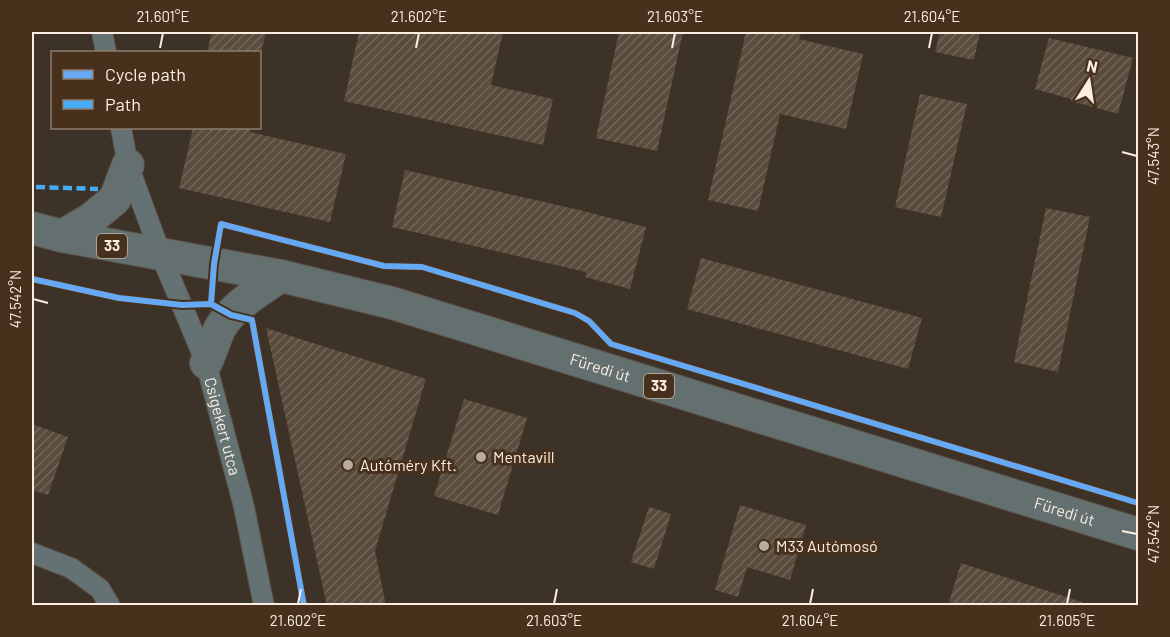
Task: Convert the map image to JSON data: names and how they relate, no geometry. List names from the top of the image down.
{
  "streets": {
    "main road": ["33", "Füredi út"],
    "street": ["Csigekert utca"]
  },
  "crossings": [
    ["33", "Füredi út"],
    ["33", "Csigekert utca"],
    ["Füredi út", "Csigekert utca"]
  ],
  "places": ["Mentavill", "Autóméry Kft.", "M33 Autómosó"],
  "legend": ["Cycle path", "Path"],
  "north": "top",
  "coordinates": [
    "21.601°E",
    "21.602°E",
    "21.603°E",
    "21.604°E",
    "47.543°N",
    "47.542°N",
    "21.605°E"
  ]
}
